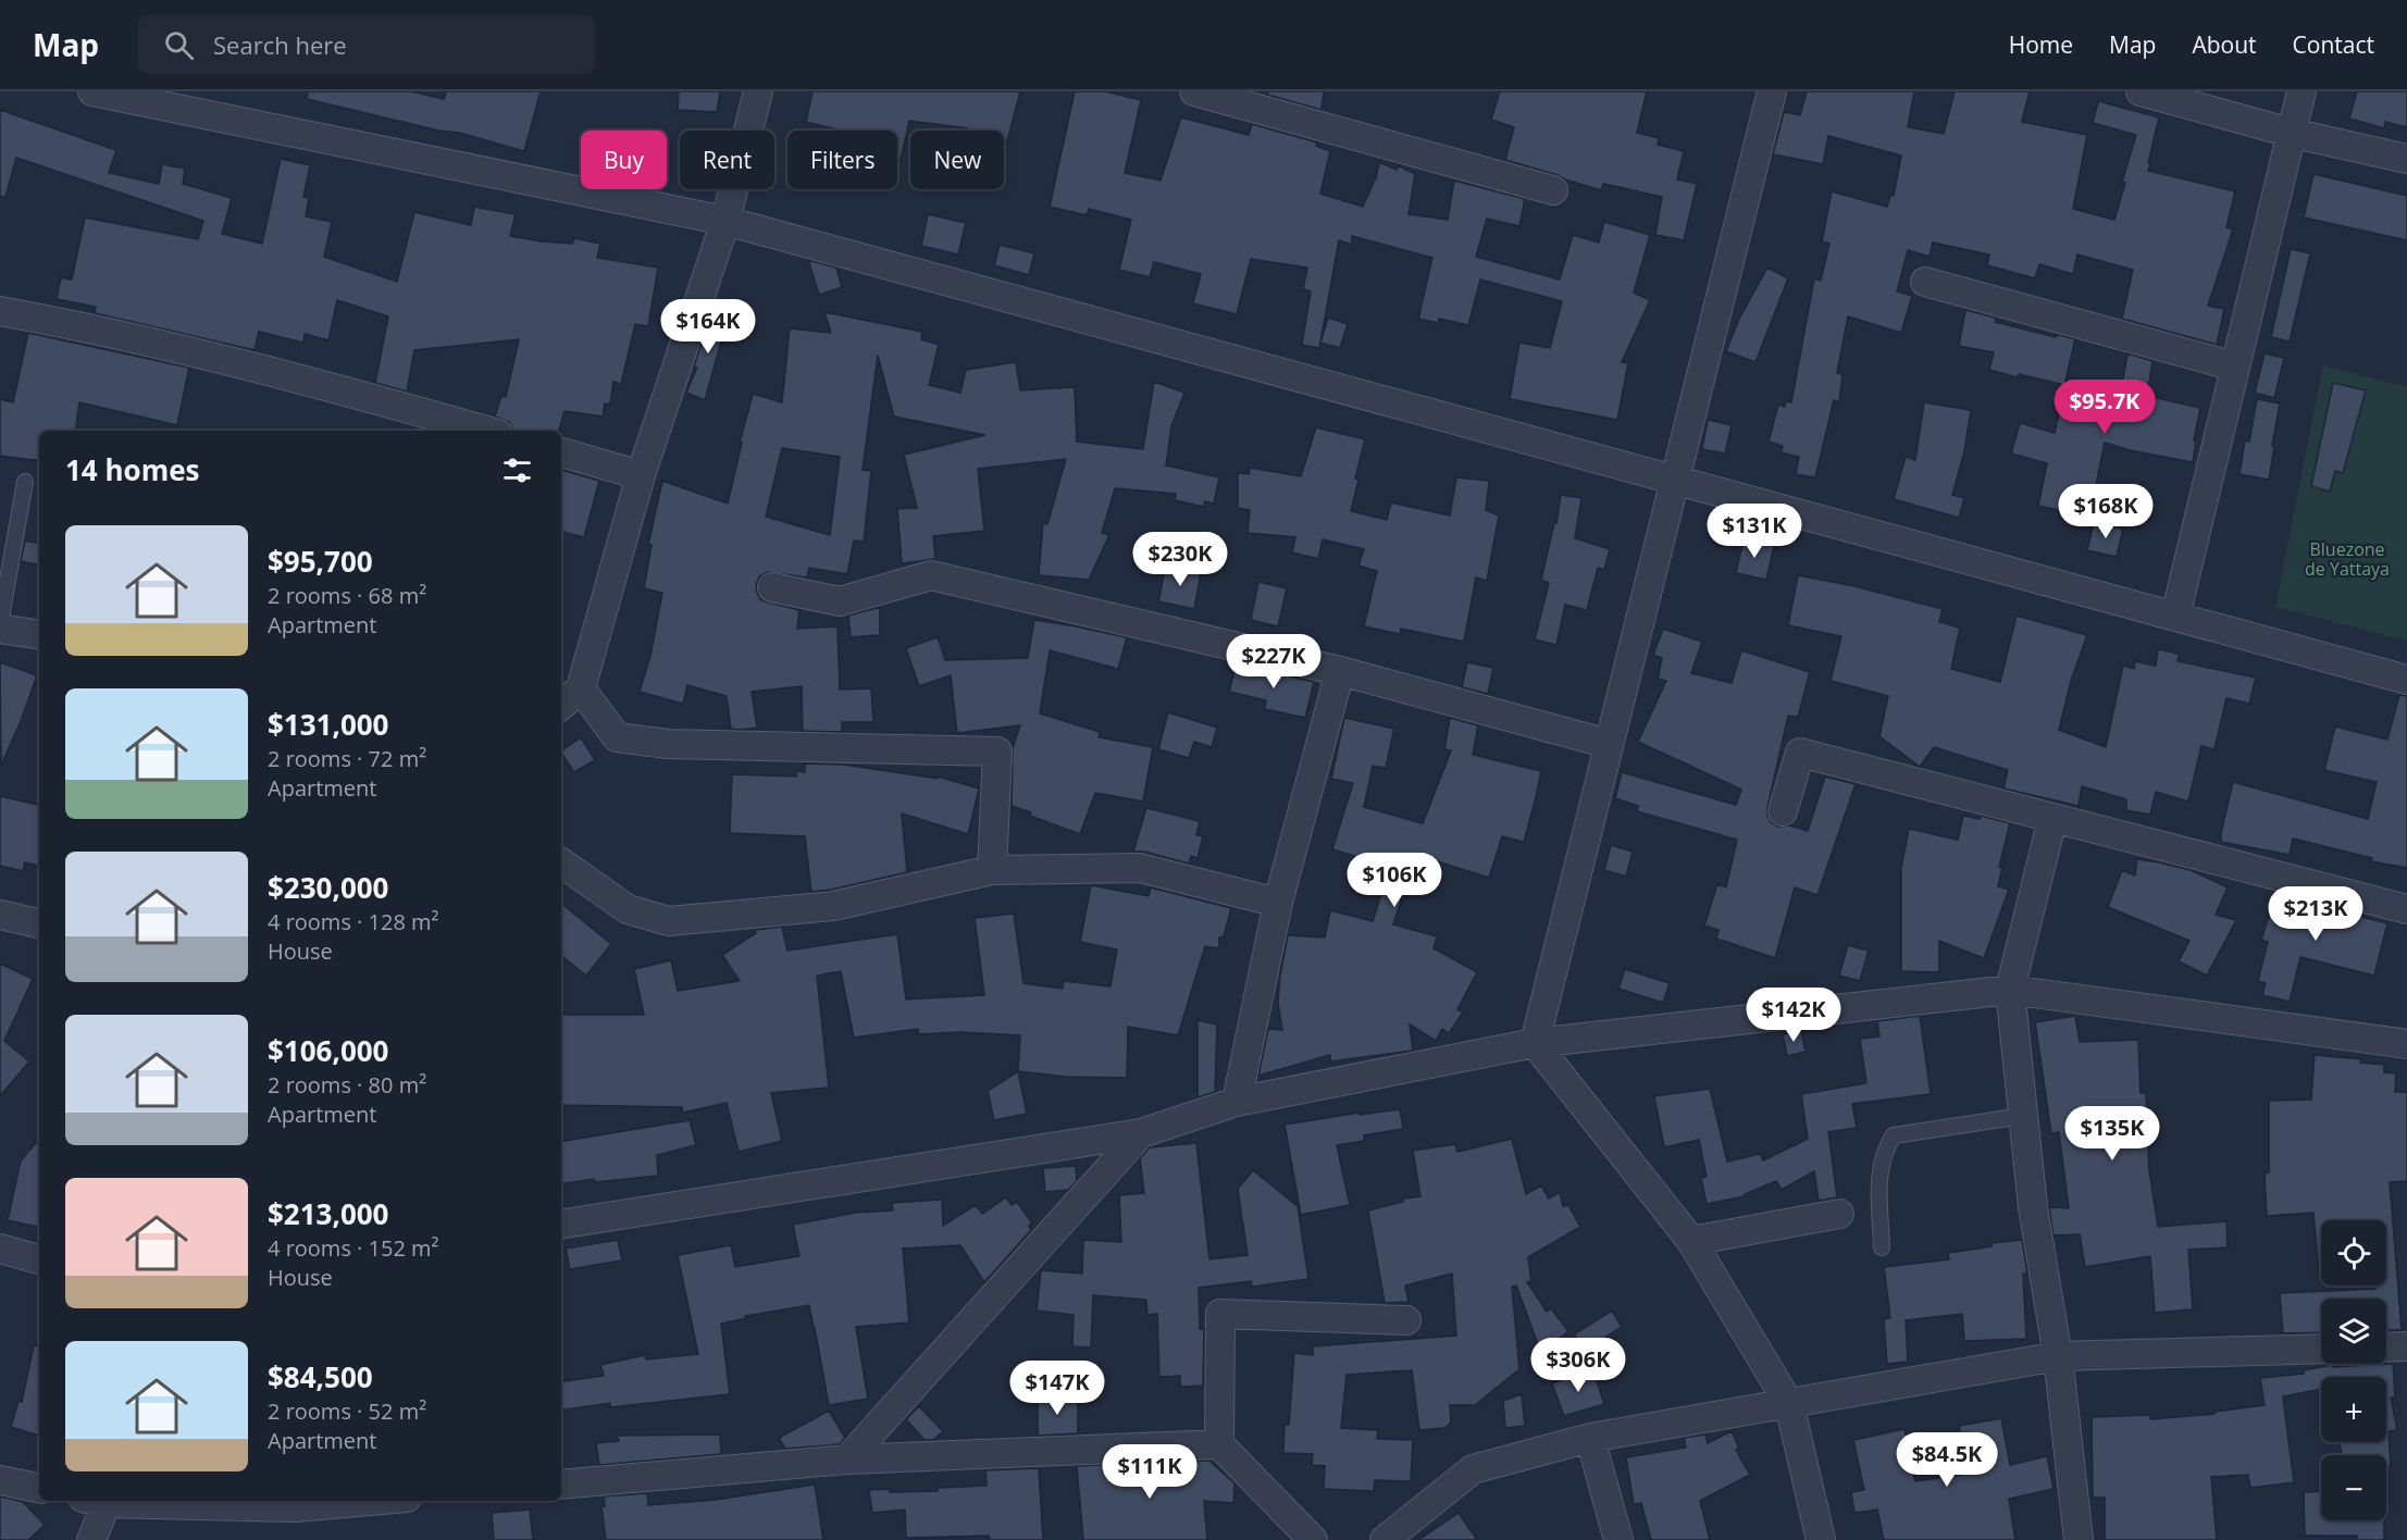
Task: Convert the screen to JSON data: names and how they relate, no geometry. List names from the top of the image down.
{
  "parks": ["Bluezone de Yattaya"],
  "page": {
    "header": "Map",
    "search": "Search here",
    "nav": [
      "Home",
      "Map",
      "About",
      "Contact"
    ],
    "chip": [
      "Buy",
      "Rent",
      "Filters",
      "New"
    ],
    "price": [
      "$164K",
      "$95.7K",
      "$168K",
      "$131K",
      "$230K",
      "$227K",
      "$106K",
      "$213K",
      "$142K",
      "$135K",
      "$306K",
      "$147K",
      "$84.5K",
      "$111K"
    ],
    "heading": "14 homes",
    "list": [
      {
        "name": "$95,700",
        "note": "2 rooms · 68 m² · Apartment"
      },
      {
        "name": "$131,000",
        "note": "2 rooms · 72 m² · Apartment"
      },
      {
        "name": "$230,000",
        "note": "4 rooms · 128 m² · House"
      },
      {
        "name": "$106,000",
        "note": "2 rooms · 80 m² · Apartment"
      },
      {
        "name": "$213,000",
        "note": "4 rooms · 152 m² · House"
      },
      {
        "name": "$84,500",
        "note": "2 rooms · 52 m² · Apartment"
      }
    ],
    "map_buttons": ["+", "−"]
  }
}
